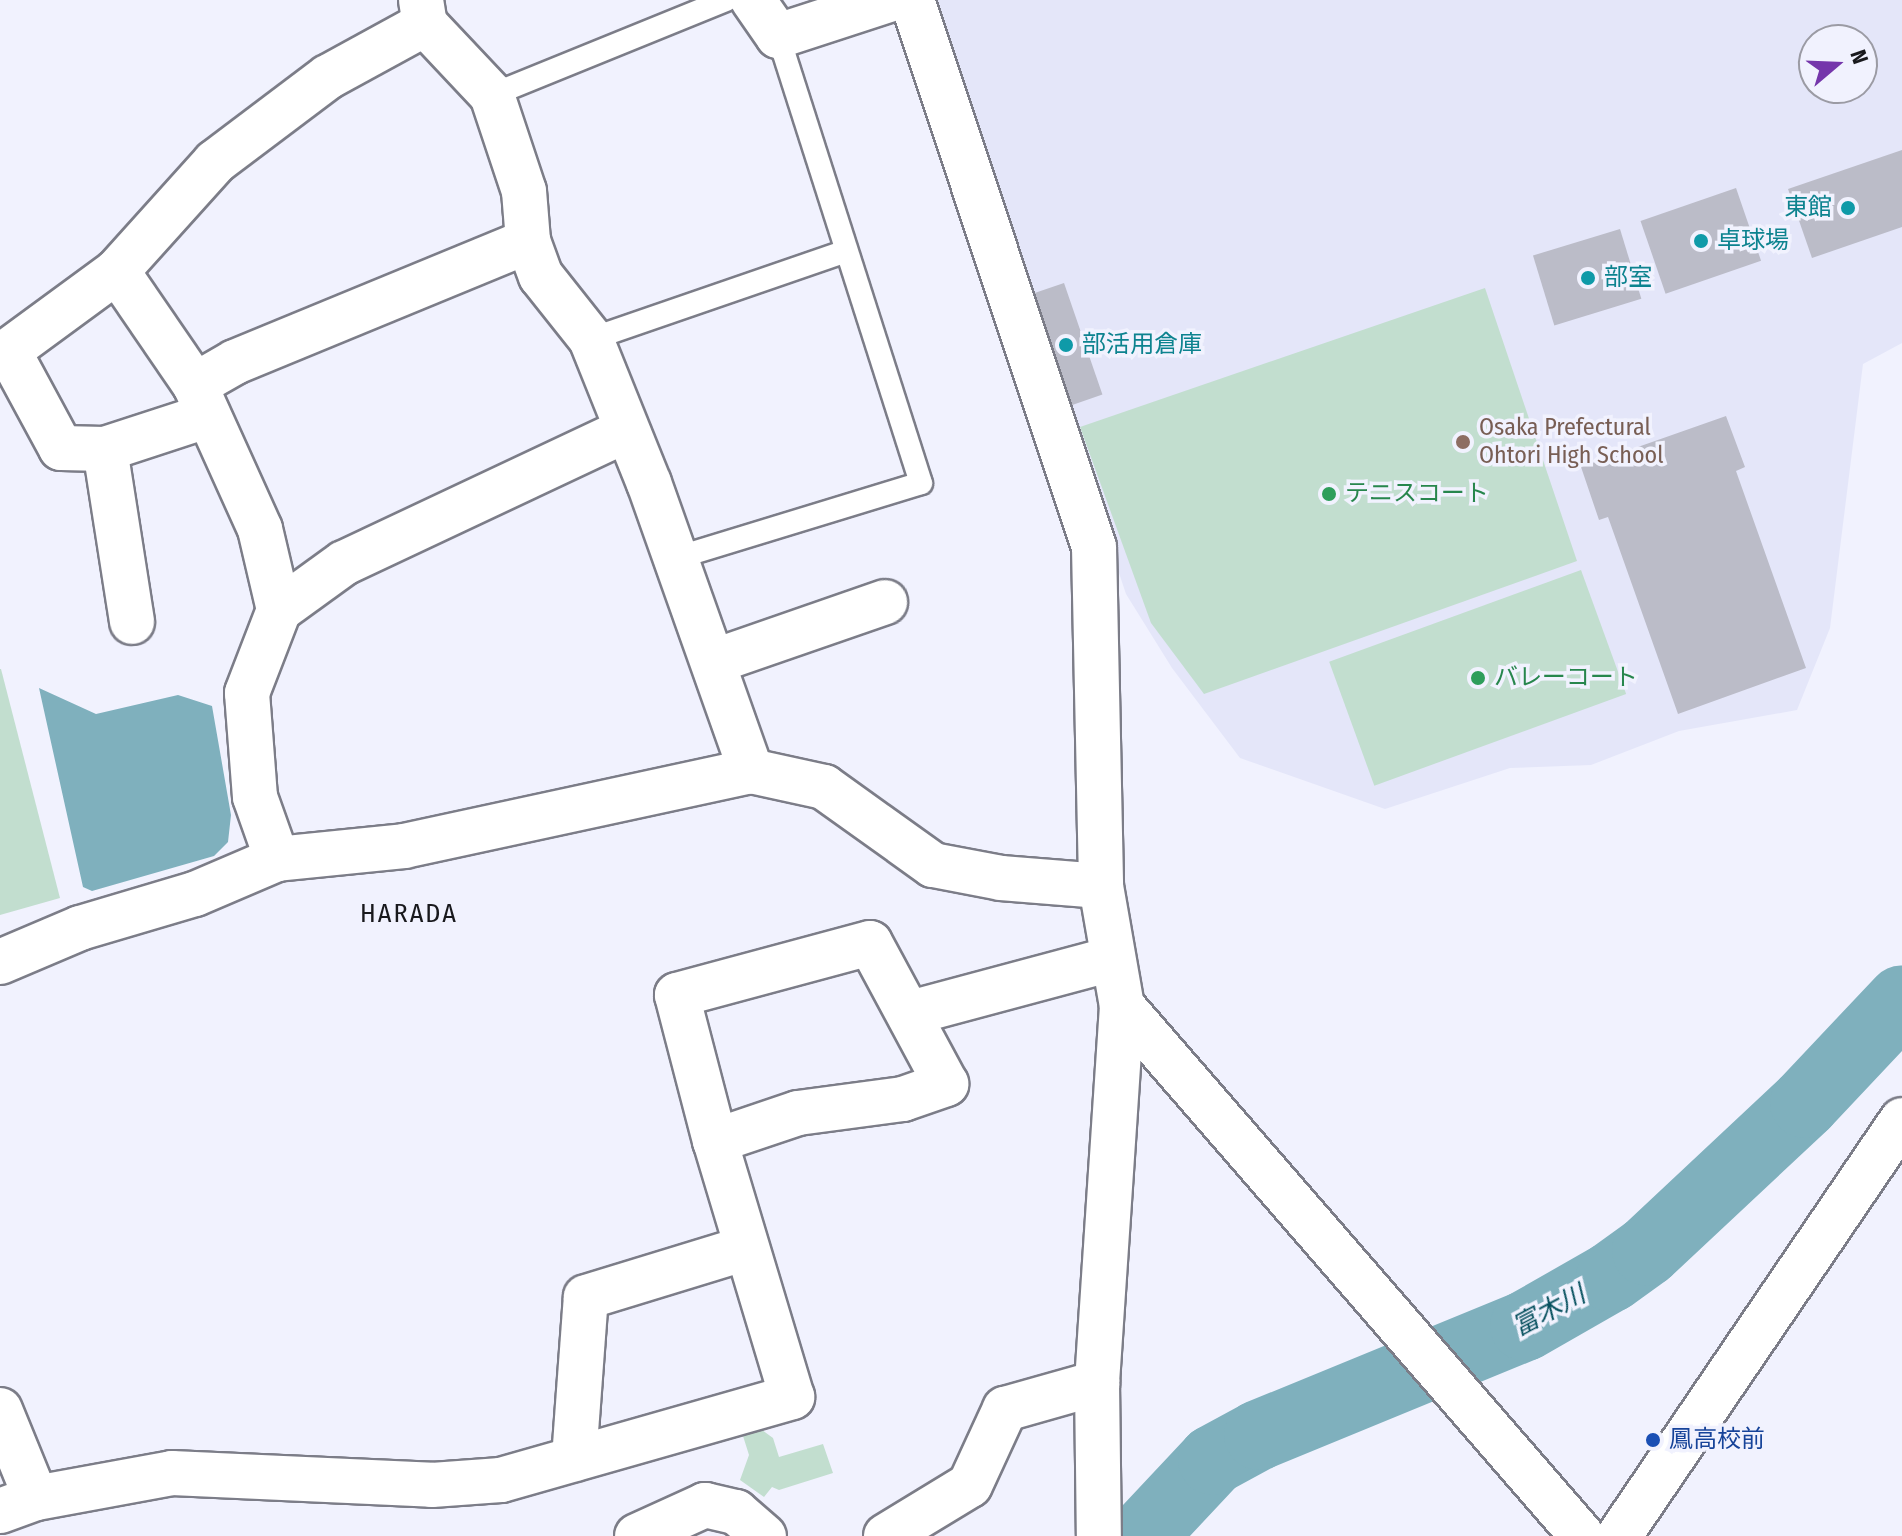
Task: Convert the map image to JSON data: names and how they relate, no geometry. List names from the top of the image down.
{
  "districts": ["HARADA"],
  "water": ["富木川"],
  "places": [
    "東館",
    "卓球場",
    "部室",
    "部活用倉庫",
    "Osaka Prefectural Ohtori High School",
    "テニスコート",
    "バレーコート",
    "鳳高校前"
  ],
  "north": "right"
}
